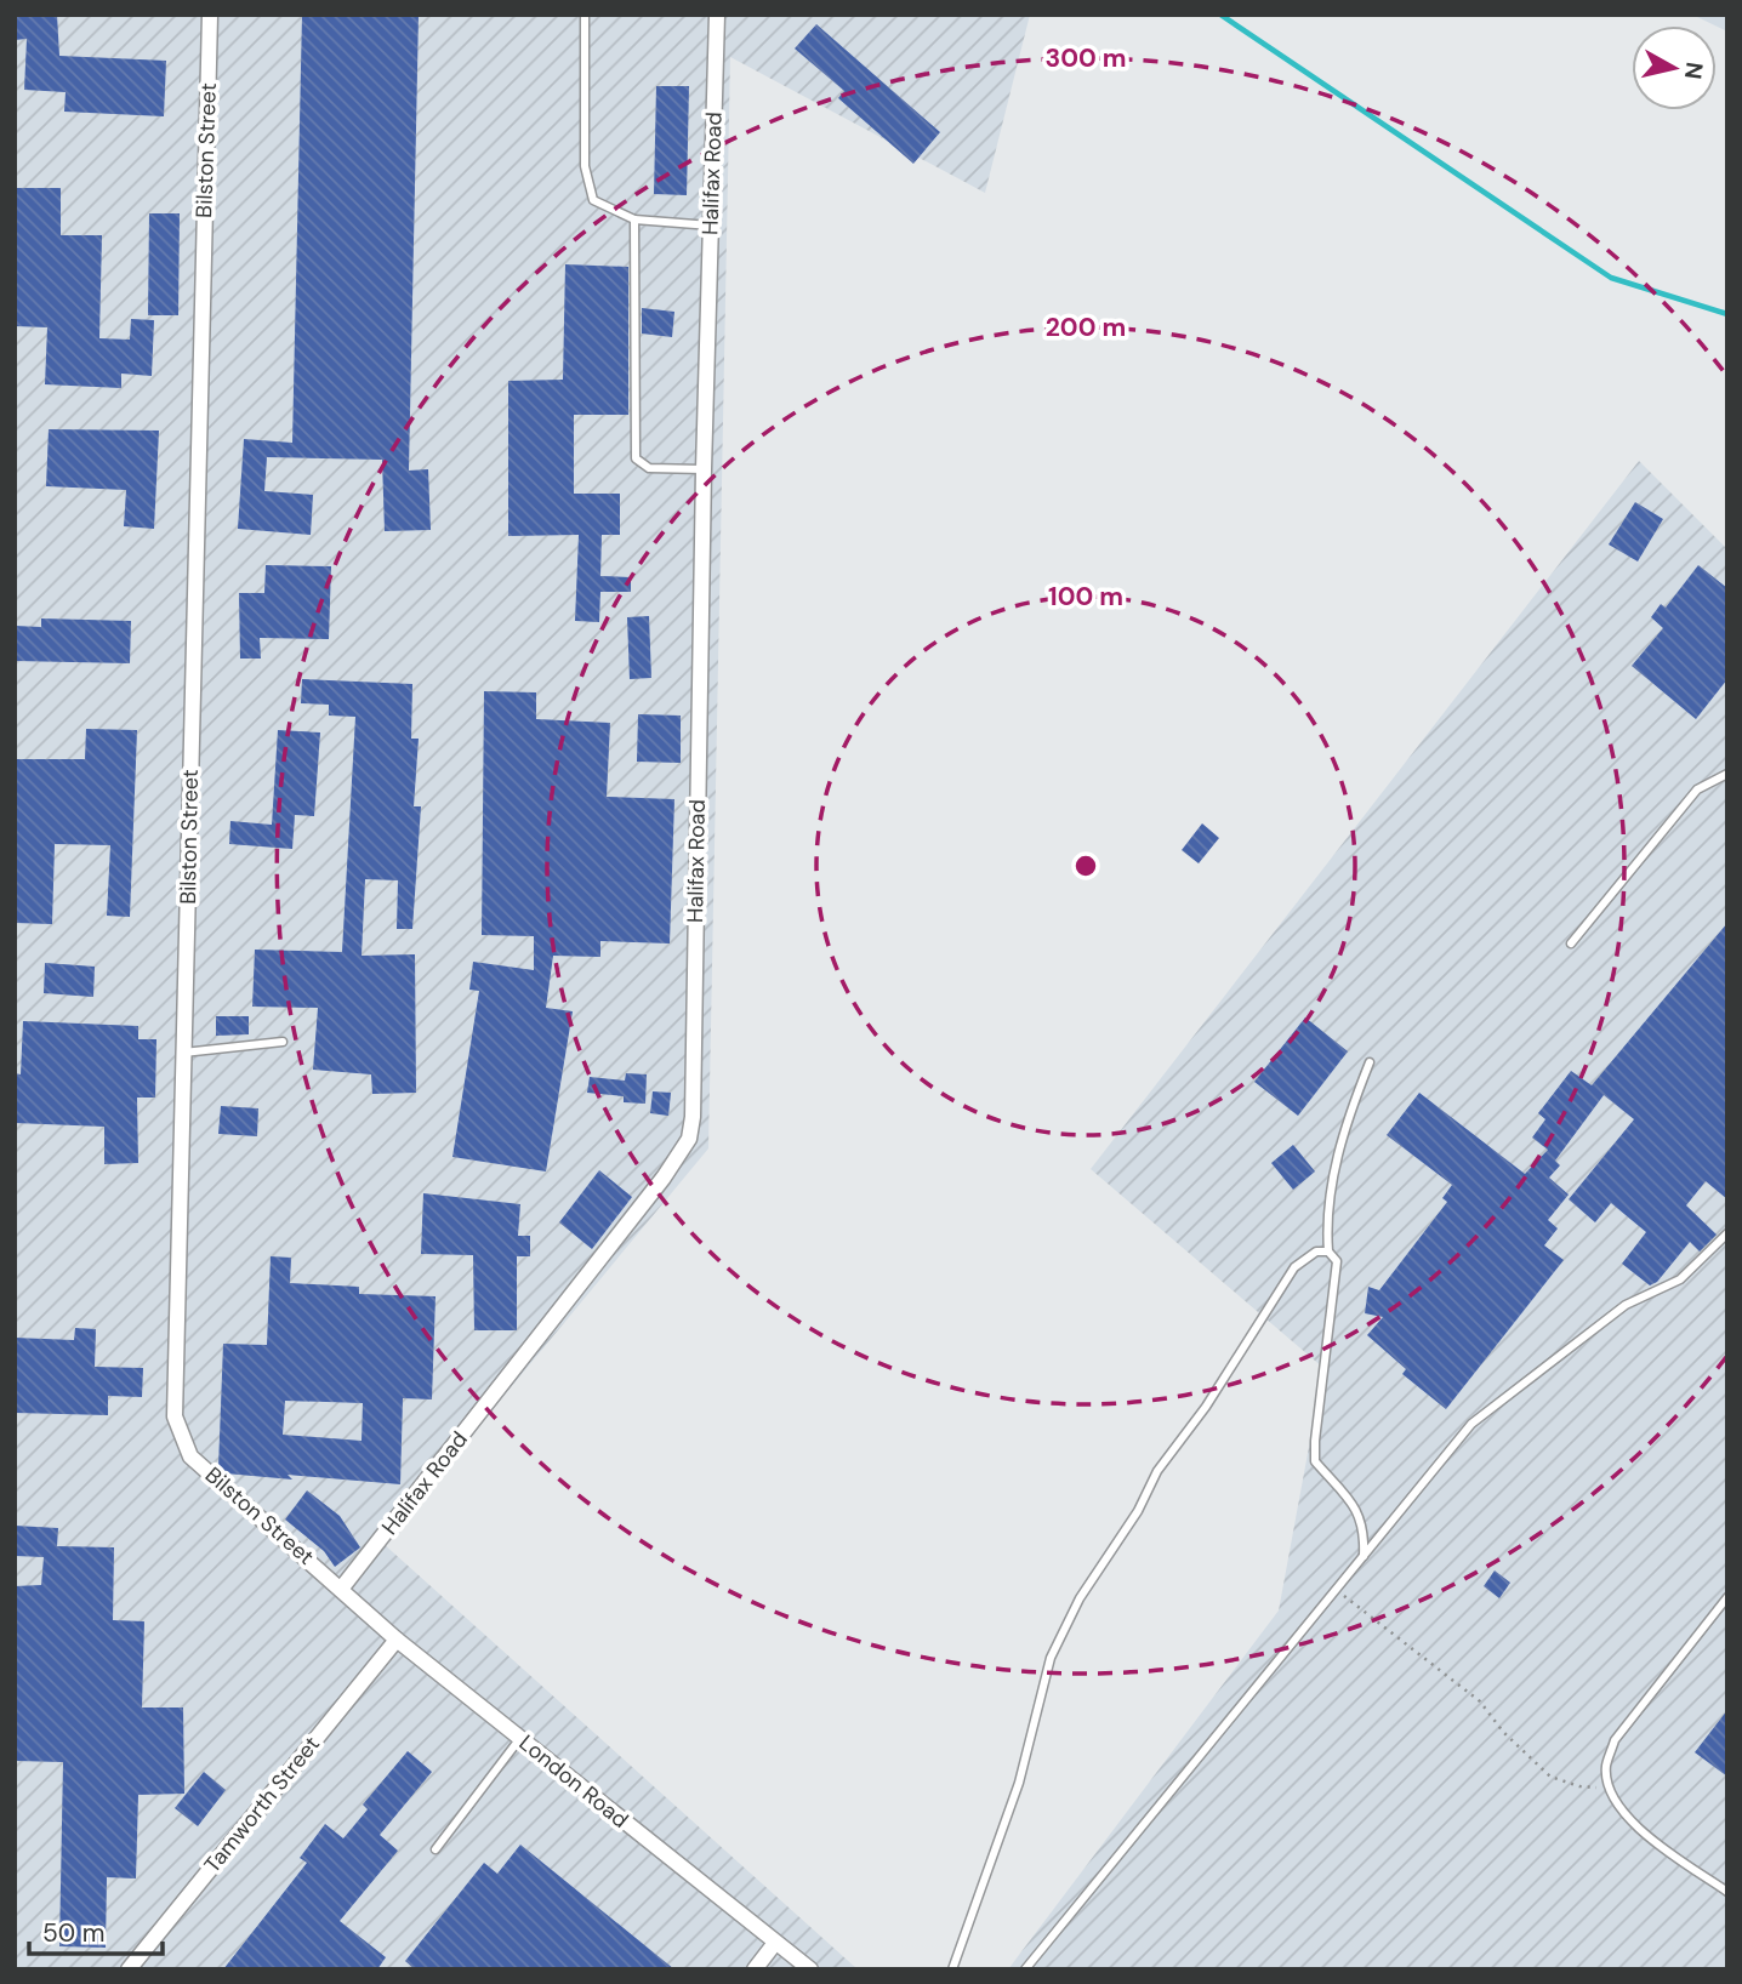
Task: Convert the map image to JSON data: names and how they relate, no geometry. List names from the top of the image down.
{
  "streets": {
    "street": [
      "Bilston Street",
      "Halifax Road",
      "London Road",
      "Tamworth Street"
    ]
  },
  "crossings": [
    ["Bilston Street", "Halifax Road"],
    ["Bilston Street", "London Road"],
    ["Halifax Road", "London Road"],
    ["London Road", "Tamworth Street"]
  ],
  "scale_bar": "50 m",
  "north": "right",
  "rings": ["300 m", "200 m", "100 m"]
}
